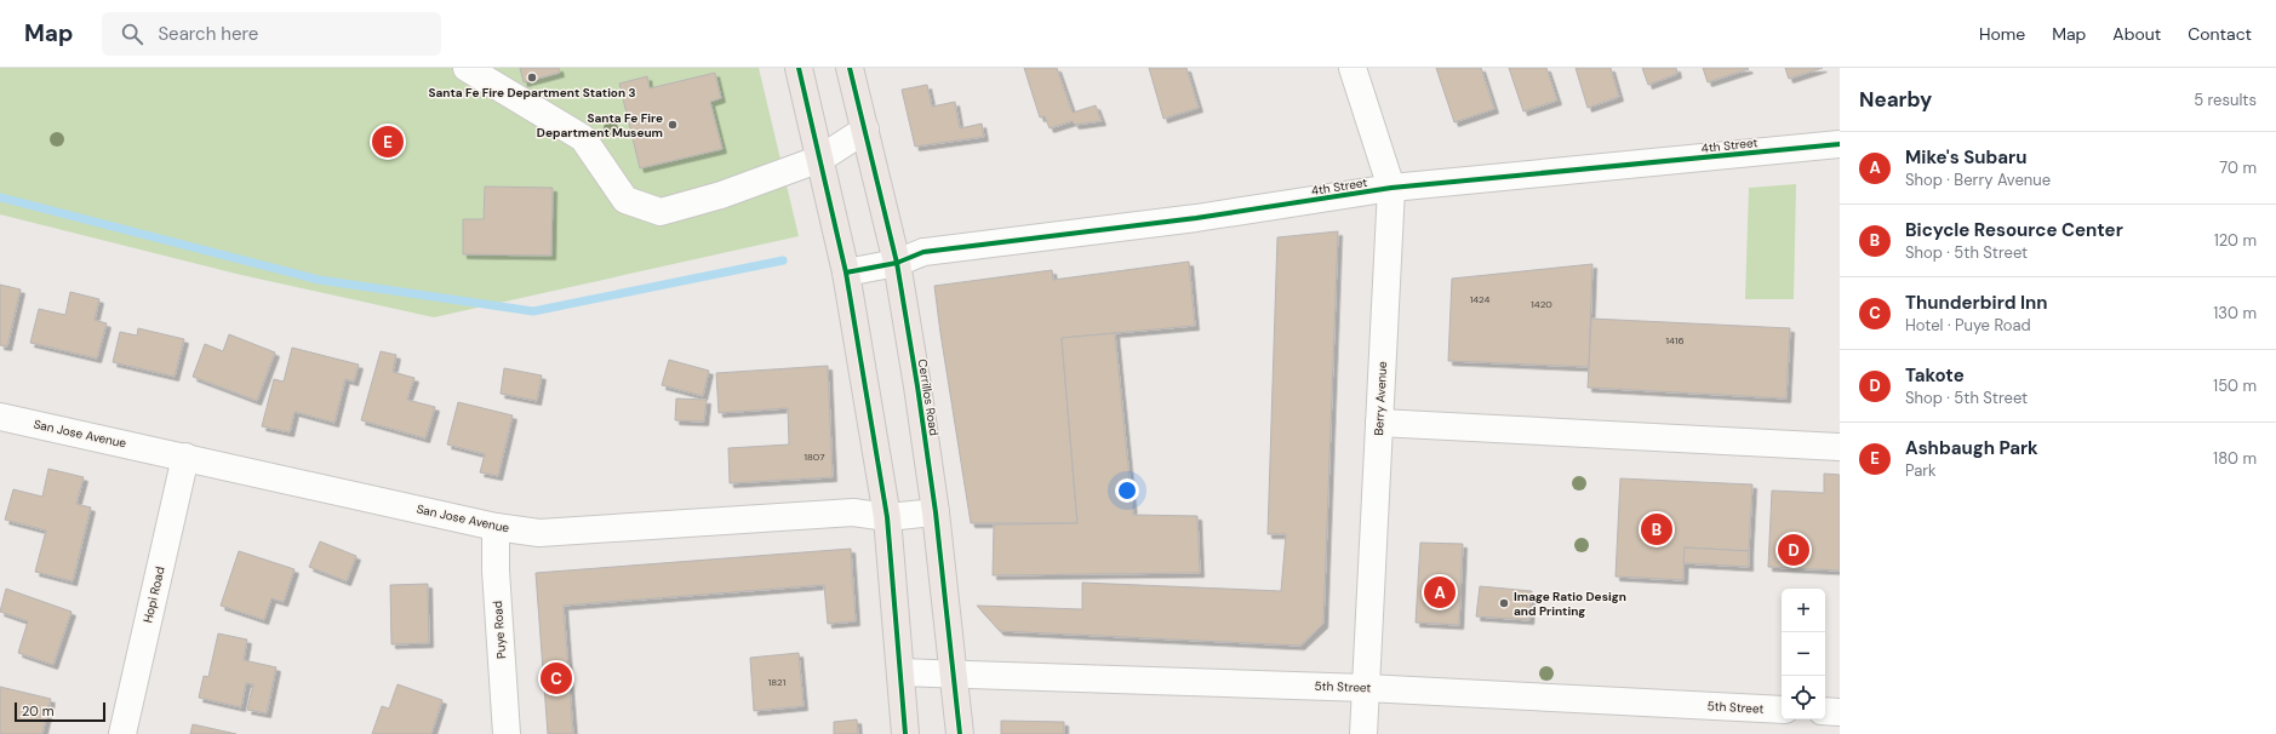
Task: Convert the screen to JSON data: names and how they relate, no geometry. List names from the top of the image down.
{
  "streets": {
    "main road": ["Cerrillos Road"],
    "street": [
      "4th Street",
      "Berry Avenue",
      "San Jose Avenue",
      "Hopi Road",
      "Puye Road",
      "5th Street"
    ]
  },
  "crossings": [
    ["4th Street", "Cerrillos Road"],
    ["4th Street", "Berry Avenue"],
    ["Cerrillos Road", "San Jose Avenue"],
    ["Cerrillos Road", "5th Street"],
    ["Berry Avenue", "5th Street"],
    ["San Jose Avenue", "Hopi Road"],
    ["San Jose Avenue", "Puye Road"]
  ],
  "places": ["Santa Fe Fire Department Station 3", "Santa Fe Fire Department Museum", "Image Ratio Design and Printing"],
  "house_numbers": [
    "1424",
    "1420",
    "1416",
    "1807",
    "1821"
  ],
  "scale_bar": "20 m",
  "page": {
    "header": "Map",
    "search": "Search here",
    "nav": [
      "Home",
      "Map",
      "About",
      "Contact"
    ],
    "heading": ["Nearby", "5 results"],
    "pins": [
      "E",
      "B",
      "D",
      "A",
      "C"
    ],
    "list": [
      {
        "mark": "A",
        "name": "Mike's Subaru",
        "note": "Shop · Berry Avenue",
        "value": "70 m"
      },
      {
        "mark": "B",
        "name": "Bicycle Resource Center",
        "note": "Shop · 5th Street",
        "value": "120 m"
      },
      {
        "mark": "C",
        "name": "Thunderbird Inn",
        "note": "Hotel · Puye Road",
        "value": "130 m"
      },
      {
        "mark": "D",
        "name": "Takote",
        "note": "Shop · 5th Street",
        "value": "150 m"
      },
      {
        "mark": "E",
        "name": "Ashbaugh Park",
        "note": "Park",
        "value": "180 m"
      }
    ],
    "map_buttons": ["+", "−"],
    "scale": "20 m"
  }
}
